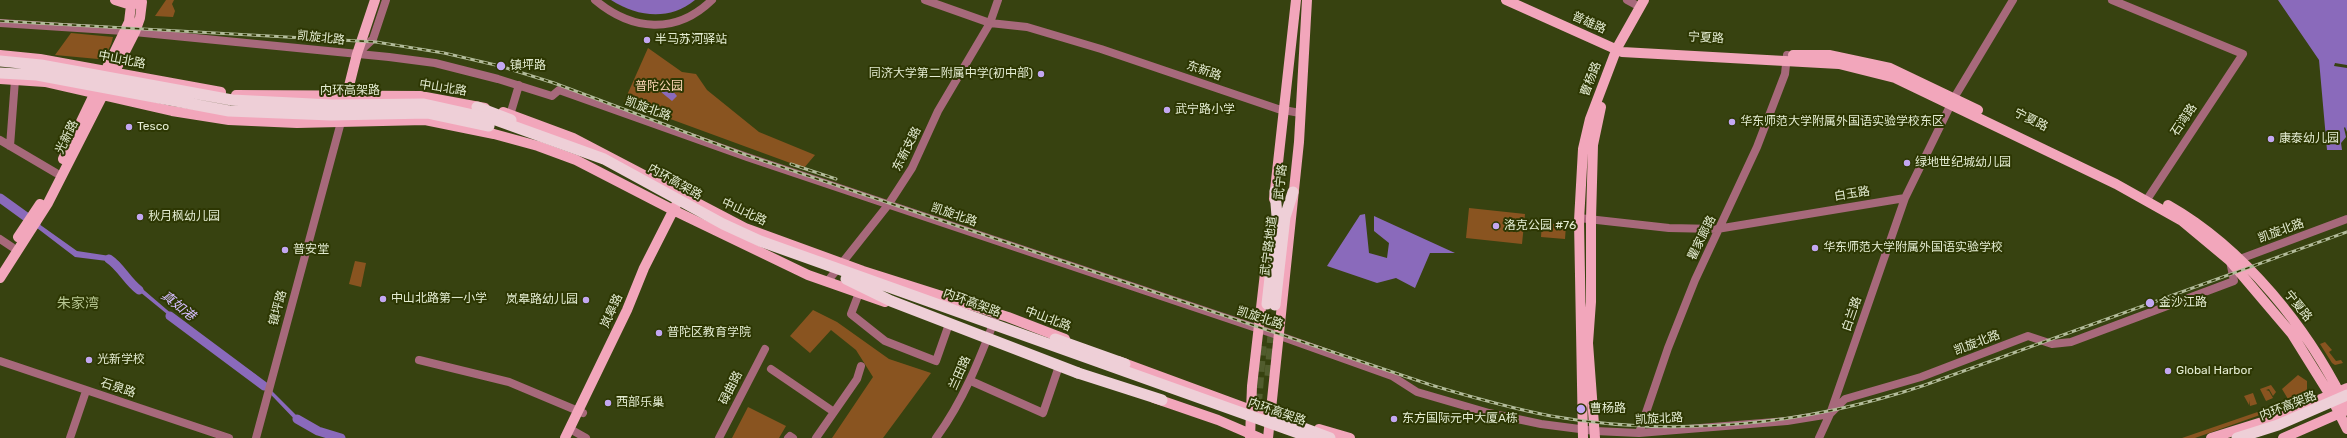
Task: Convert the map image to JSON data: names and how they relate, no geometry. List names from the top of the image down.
{
  "streets": {
    "highway": ["内环高架路", "武宁路地道"],
    "main road": [
      "普雄路",
      "宁夏路",
      "中山北路",
      "曹杨路",
      "光新路",
      "武宁路",
      "镇坪路",
      "岚皋路"
    ],
    "street": [
      "凯旋北路",
      "东新路",
      "石湾路",
      "东新支路",
      "白玉路",
      "瞿家廊路",
      "白兰路",
      "兰田路",
      "石泉路",
      "碌曲路"
    ]
  },
  "crossings": [
    ["普雄路", "宁夏路"],
    ["普雄路", "曹杨路"],
    ["凯旋北路", "宁夏路"],
    ["凯旋北路", "曹杨路"],
    ["凯旋北路", "光新路"],
    ["凯旋北路", "东新支路"],
    ["凯旋北路", "武宁路"],
    ["凯旋北路", "瞿家廊路"],
    ["凯旋北路", "镇坪路"],
    ["凯旋北路", "白兰路"],
    ["宁夏路", "曹杨路"],
    ["宁夏路", "内环高架路"],
    ["宁夏路", "石湾路"],
    ["宁夏路", "瞿家廊路"],
    ["中山北路", "光新路"],
    ["中山北路", "东新支路"],
    ["中山北路", "武宁路"],
    ["中山北路", "镇坪路"],
    ["中山北路", "岚皋路"],
    ["中山北路", "兰田路"],
    ["东新路", "东新支路"],
    ["东新路", "武宁路"],
    ["曹杨路", "白玉路"],
    ["武宁路", "武宁路地道"],
    ["白玉路", "瞿家廊路"],
    ["白玉路", "白兰路"]
  ],
  "districts": ["朱家湾"],
  "water": ["真如港"],
  "parks": ["普陀公园"],
  "places": [
    "半马苏河驿站",
    "镇坪路",
    "同济大学第二附属中学(初中部)",
    "武宁路小学",
    "华东师范大学附属外国语实验学校东区",
    "Tesco",
    "康泰幼儿园",
    "绿地世纪城幼儿园",
    "秋月枫幼儿园",
    "洛克公园 #76",
    "华东师范大学附属外国语实验学校",
    "普安堂",
    "中山北路第一小学",
    "岚皋路幼儿园",
    "金沙江路",
    "普陀区教育学院",
    "光新学校",
    "Global Harbor",
    "西部乐巢",
    "曹杨路",
    "东方国际元中大厦A栋"
  ]
}
